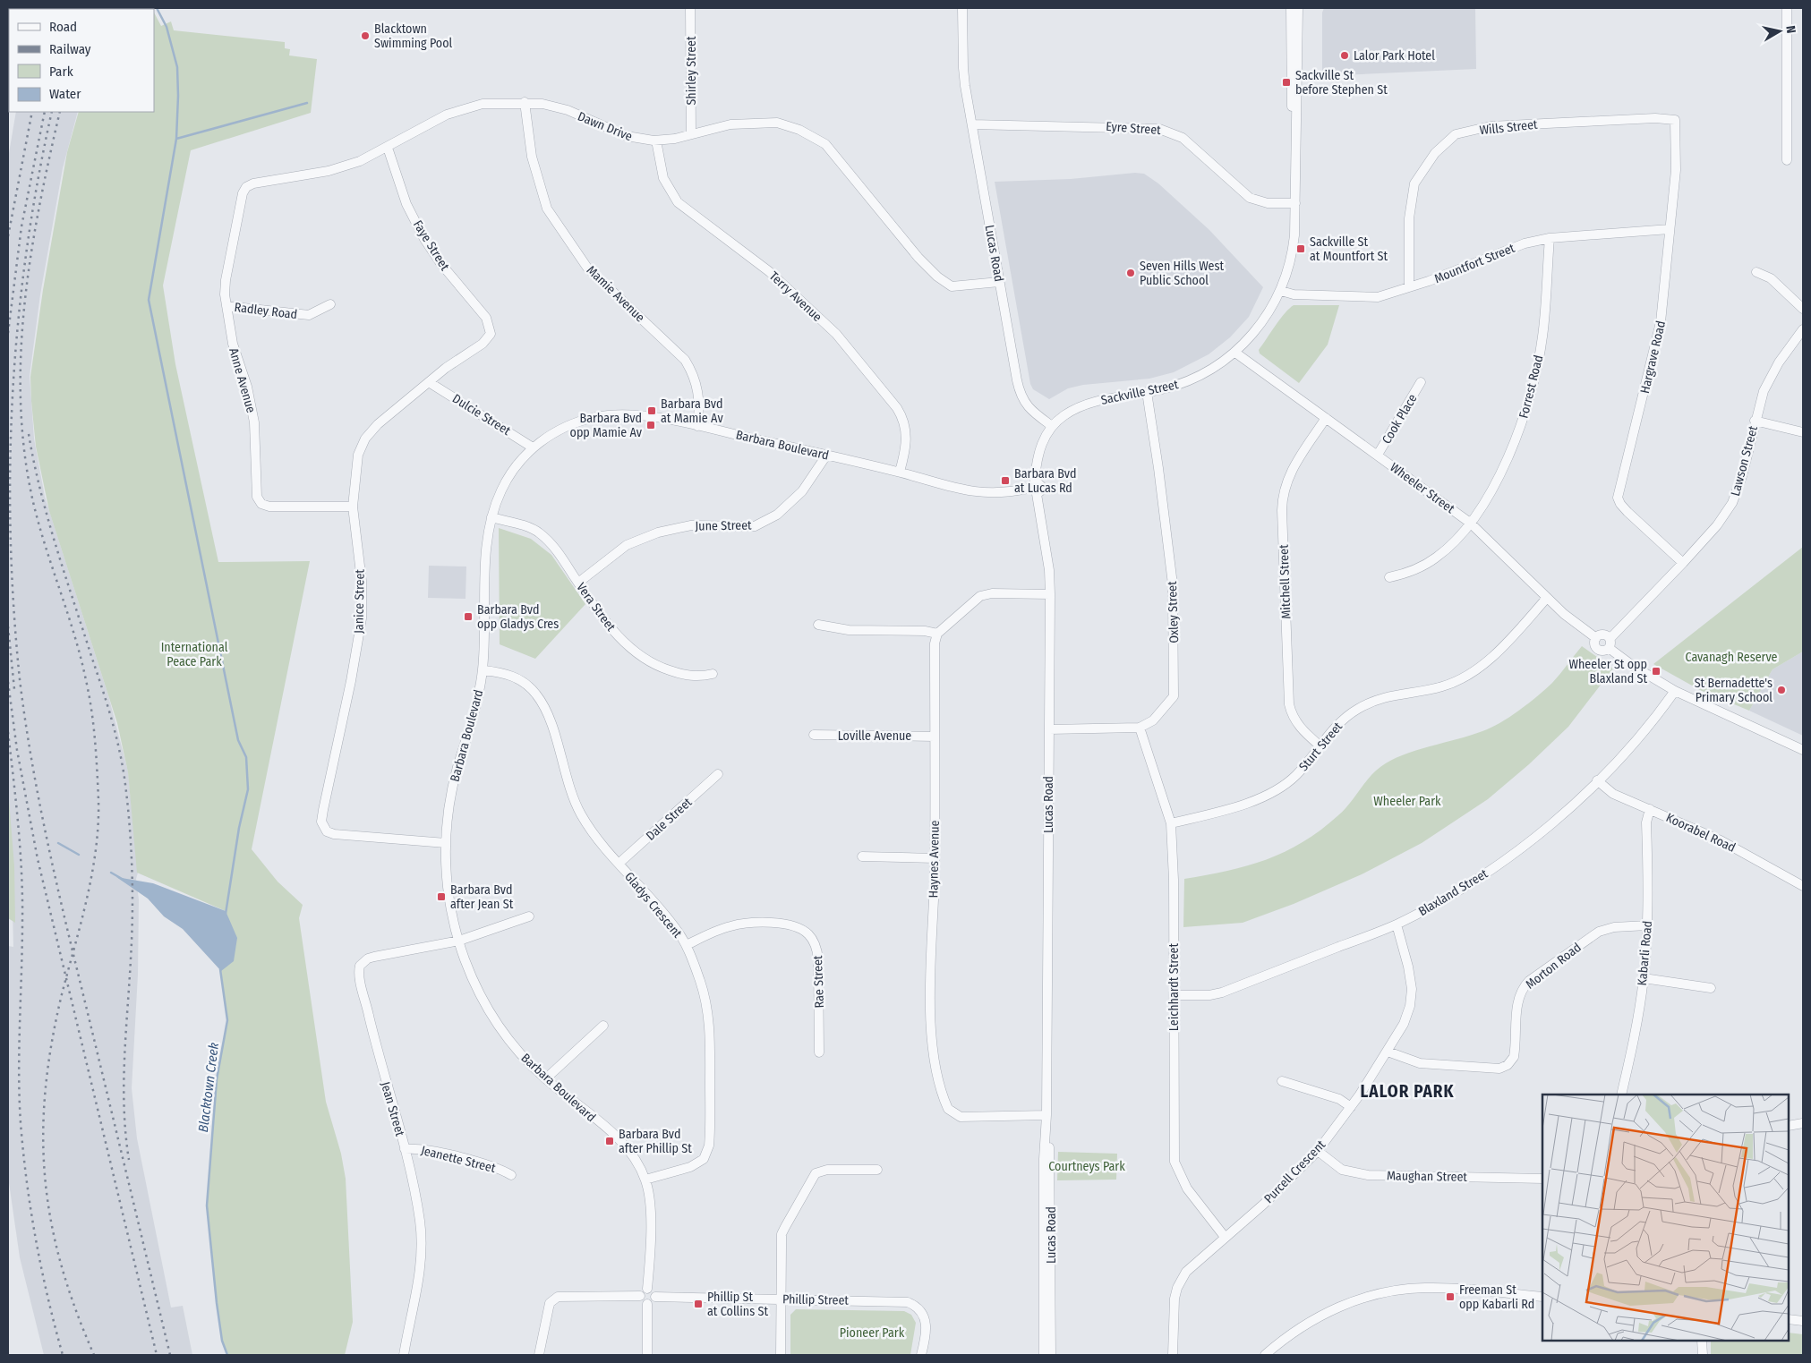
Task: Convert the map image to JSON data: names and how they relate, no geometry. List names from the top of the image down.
{
  "streets": {
    "street": [
      "Shirley Street",
      "Dawn Drive",
      "Wills Street",
      "Eyre Street",
      "Faye Street",
      "Lucas Road",
      "Mountfort Street",
      "Mamie Avenue",
      "Terry Avenue",
      "Radley Road",
      "Hargrave Road",
      "Anne Avenue",
      "Forrest Road",
      "Sackville Street",
      "Dulcie Street",
      "Cook Place",
      "Barbara Boulevard",
      "Lawson Street",
      "Wheeler Street",
      "June Street",
      "Mitchell Street",
      "Janice Street",
      "Vera Street",
      "Oxley Street",
      "Loville Avenue",
      "Sturt Street",
      "Dale Street",
      "Koorabel Road",
      "Haynes Avenue",
      "Blaxland Street",
      "Gladys Crescent",
      "Kabarli Road",
      "Morton Road",
      "Rae Street",
      "Leichhardt Street",
      "Jean Street",
      "Jeanette Street",
      "Purcell Crescent",
      "Maughan Street",
      "Phillip Street"
    ]
  },
  "crossings": [
    ["Shirley Street", "Dawn Drive"],
    ["Dawn Drive", "Faye Street"],
    ["Dawn Drive", "Lucas Road"],
    ["Dawn Drive", "Mamie Avenue"],
    ["Dawn Drive", "Terry Avenue"],
    ["Dawn Drive", "Anne Avenue"],
    ["Wills Street", "Mountfort Street"],
    ["Wills Street", "Hargrave Road"],
    ["Eyre Street", "Lucas Road"],
    ["Eyre Street", "Sackville Street"],
    ["Faye Street", "Janice Street"],
    ["Lucas Road", "Sackville Street"],
    ["Lucas Road", "Barbara Boulevard"],
    ["Lucas Road", "Haynes Avenue"],
    ["Mountfort Street", "Hargrave Road"],
    ["Mountfort Street", "Forrest Road"],
    ["Mountfort Street", "Sackville Street"],
    ["Mamie Avenue", "Barbara Boulevard"],
    ["Terry Avenue", "Barbara Boulevard"],
    ["Radley Road", "Anne Avenue"],
    ["Hargrave Road", "Lawson Street"],
    ["Anne Avenue", "Janice Street"],
    ["Forrest Road", "Wheeler Street"],
    ["Sackville Street", "Wheeler Street"],
    ["Sackville Street", "Oxley Street"],
    ["Dulcie Street", "Barbara Boulevard"],
    ["Dulcie Street", "Janice Street"],
    ["Cook Place", "Wheeler Street"],
    ["Barbara Boulevard", "June Street"],
    ["Barbara Boulevard", "Janice Street"],
    ["Barbara Boulevard", "Vera Street"],
    ["Barbara Boulevard", "Gladys Crescent"],
    ["Barbara Boulevard", "Jean Street"],
    ["Barbara Boulevard", "Phillip Street"],
    ["Lawson Street", "Wheeler Street"],
    ["Wheeler Street", "Mitchell Street"],
    ["Wheeler Street", "Sturt Street"],
    ["June Street", "Vera Street"],
    ["Mitchell Street", "Sturt Street"],
    ["Oxley Street", "Leichhardt Street"],
    ["Loville Avenue", "Haynes Avenue"],
    ["Sturt Street", "Leichhardt Street"],
    ["Dale Street", "Gladys Crescent"],
    ["Koorabel Road", "Blaxland Street"],
    ["Koorabel Road", "Kabarli Road"],
    ["Blaxland Street", "Leichhardt Street"],
    ["Blaxland Street", "Purcell Crescent"],
    ["Gladys Crescent", "Rae Street"],
    ["Kabarli Road", "Morton Road"],
    ["Morton Road", "Purcell Crescent"],
    ["Leichhardt Street", "Purcell Crescent"],
    ["Jean Street", "Jeanette Street"],
    ["Purcell Crescent", "Maughan Street"]
  ],
  "districts": ["LALOR PARK"],
  "water": ["Blacktown Creek"],
  "parks": [
    "International Peace Park",
    "Cavanagh Reserve",
    "Wheeler Park",
    "Courtneys Park",
    "Pioneer Park"
  ],
  "places": {
    "other": [
      "Blacktown Swimming Pool",
      "Lalor Park Hotel",
      "Seven Hills West Public School",
      "St Bernadette's Primary School"
    ],
    "transit": [
      "Sackville St before Stephen St",
      "Sackville St at Mountfort St",
      "Barbara Bvd at Mamie Av",
      "Barbara Bvd opp Mamie Av",
      "Barbara Bvd at Lucas Rd",
      "Barbara Bvd opp Gladys Cres",
      "Wheeler St opp Blaxland St",
      "Barbara Bvd after Jean St",
      "Barbara Bvd after Phillip St",
      "Freeman St opp Kabarli Rd",
      "Phillip St at Collins St"
    ]
  },
  "legend": [
    "Road",
    "Railway",
    "Park",
    "Water"
  ],
  "north": "right"
}
